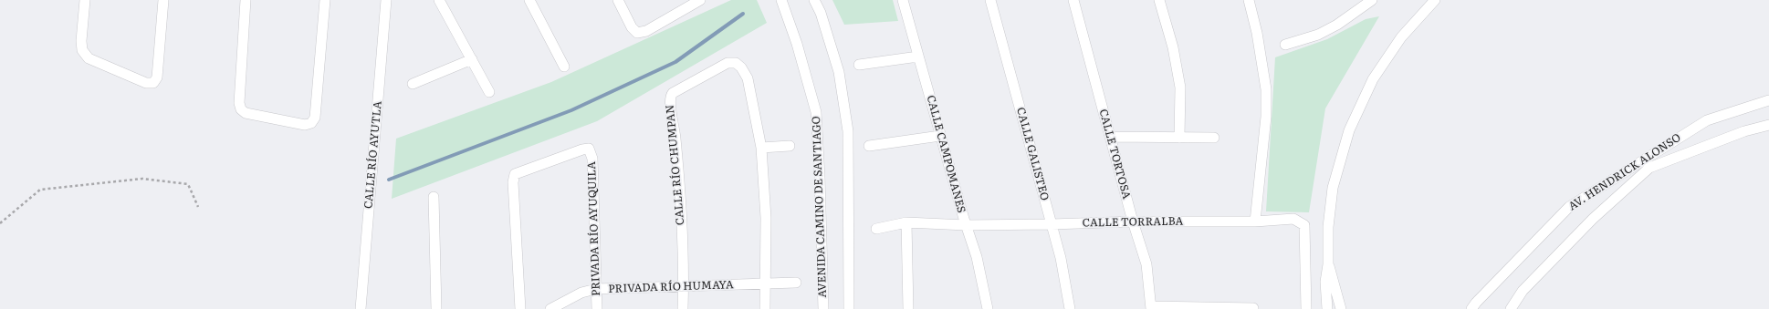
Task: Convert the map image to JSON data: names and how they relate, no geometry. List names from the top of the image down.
{
  "streets": {
    "street": [
      "CALLE CAMPOMANES",
      "CALLE GALISTEO",
      "CALLE TORTOSA",
      "CALLE RÍO AYUTLA",
      "CALLE RÍO CHUMPAN",
      "AV. HENDRICK ALONSO",
      "AVENIDA CAMINO DE SANTIAGO",
      "CALLE TORRALBA",
      "PRIVADA RÍO AYUQUILA",
      "PRIVADA RÍO HUMAYA"
    ]
  },
  "crossings": [
    ["CALLE CAMPOMANES", "CALLE TORRALBA"],
    ["CALLE GALISTEO", "CALLE TORRALBA"],
    ["CALLE TORTOSA", "CALLE TORRALBA"],
    ["CALLE RÍO CHUMPAN", "PRIVADA RÍO HUMAYA"],
    ["PRIVADA RÍO AYUQUILA", "PRIVADA RÍO HUMAYA"]
  ]
}
